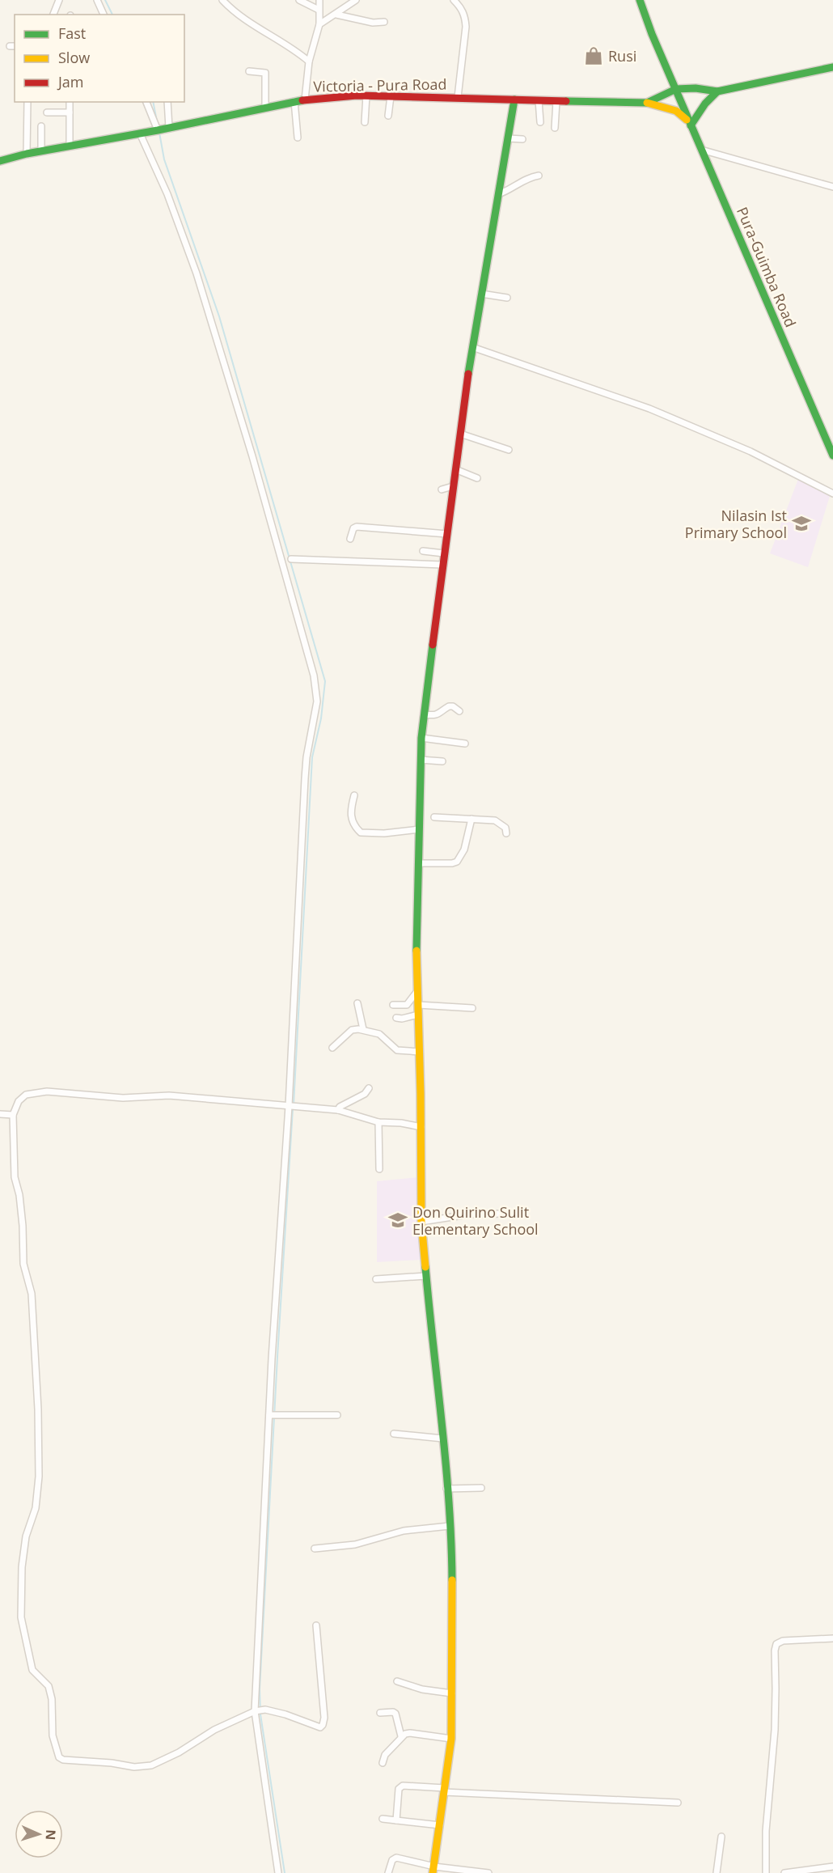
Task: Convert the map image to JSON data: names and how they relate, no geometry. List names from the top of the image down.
{
  "streets": {
    "street": ["Victoria - Pura Road", "Pura-Guimba Road"]
  },
  "crossings": [
    ["Victoria - Pura Road", "Pura-Guimba Road"]
  ],
  "places": {
    "shop": ["Rusi"],
    "school or university": ["Nilasin Ist Primary School", "Don Quirino Sulit Elementary School"]
  },
  "legend": ["Fast", "Slow", "Jam"],
  "north": "right"
}
